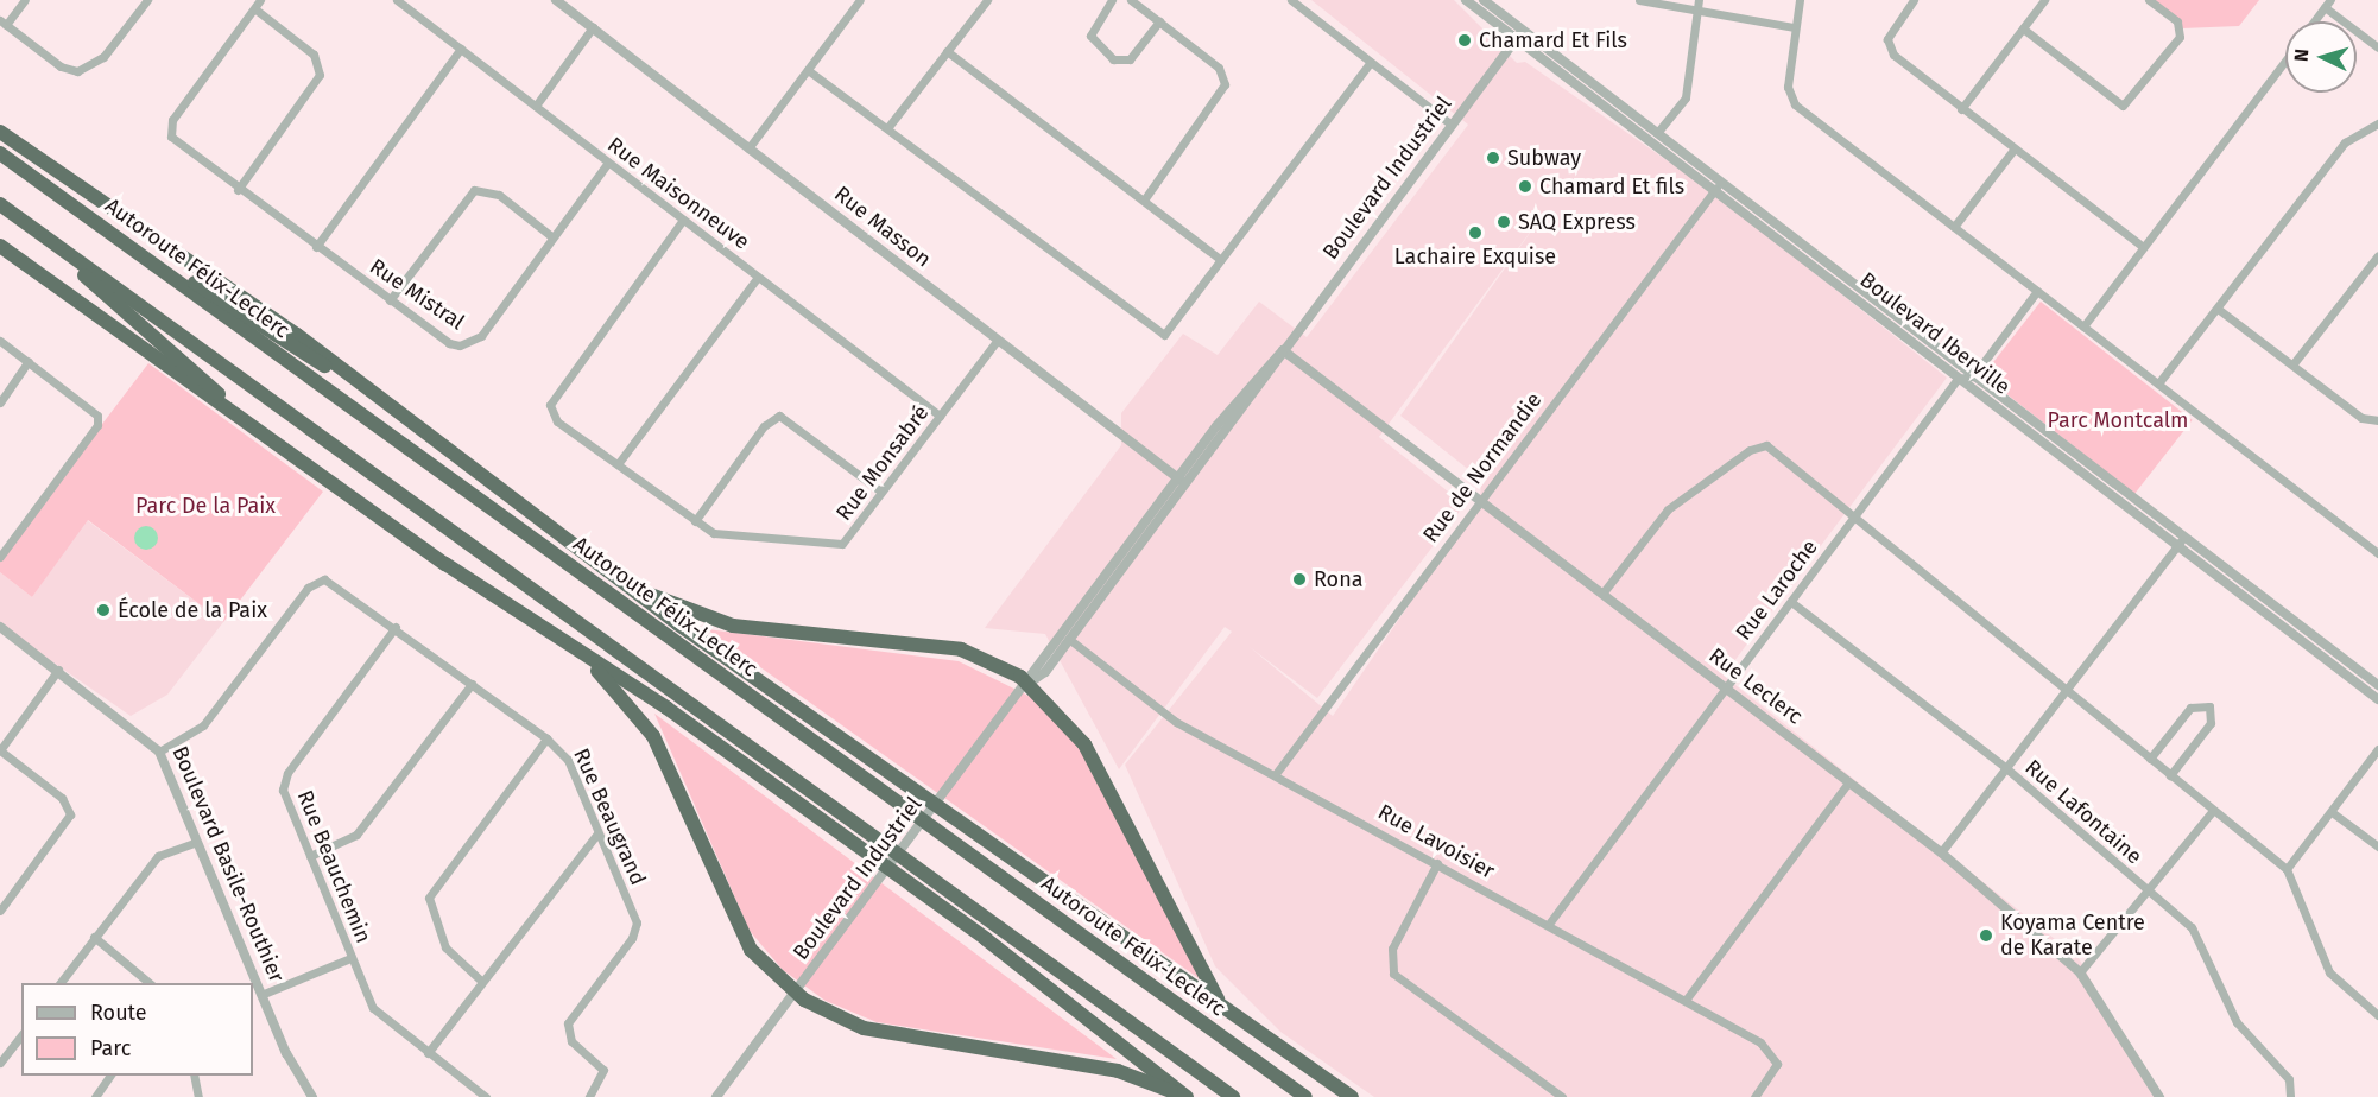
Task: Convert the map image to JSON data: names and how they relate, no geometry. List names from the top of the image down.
{
  "streets": {
    "highway": ["Autoroute Félix-Leclerc"],
    "street": [
      "Boulevard Industriel",
      "Rue Maisonneuve",
      "Rue Masson",
      "Rue Mistral",
      "Boulevard Iberville",
      "Rue Monsabré",
      "Rue de Normandie",
      "Rue Laroche",
      "Rue Leclerc",
      "Rue Lafontaine",
      "Rue Beaugrand",
      "Rue Lavoisier",
      "Boulevard Basile-Routhier",
      "Rue Beauchemin"
    ]
  },
  "crossings": [
    ["Boulevard Industriel", "Rue Masson"],
    ["Boulevard Industriel", "Boulevard Iberville"],
    ["Boulevard Industriel", "Rue Leclerc"],
    ["Boulevard Industriel", "Rue Lavoisier"],
    ["Rue Maisonneuve", "Rue Mistral"],
    ["Rue Maisonneuve", "Rue Monsabré"],
    ["Rue Masson", "Rue Monsabré"],
    ["Boulevard Iberville", "Rue de Normandie"],
    ["Boulevard Iberville", "Rue Laroche"],
    ["Rue de Normandie", "Rue Leclerc"],
    ["Rue de Normandie", "Rue Lavoisier"],
    ["Rue Laroche", "Rue Leclerc"],
    ["Rue Laroche", "Rue Lafontaine"],
    ["Rue Laroche", "Rue Lavoisier"],
    ["Rue Beaugrand", "Boulevard Basile-Routhier"],
    ["Rue Beaugrand", "Rue Beauchemin"]
  ],
  "parks": ["Parc Montcalm", "Parc De la Paix"],
  "places": [
    "Chamard Et Fils",
    "Subway",
    "Chamard Et fils",
    "SAQ Express",
    "Lachaire Exquise",
    "Rona",
    "École de la Paix",
    "Koyama Centre de Karate"
  ],
  "legend": ["Route", "Parc"],
  "north": "left"
}
